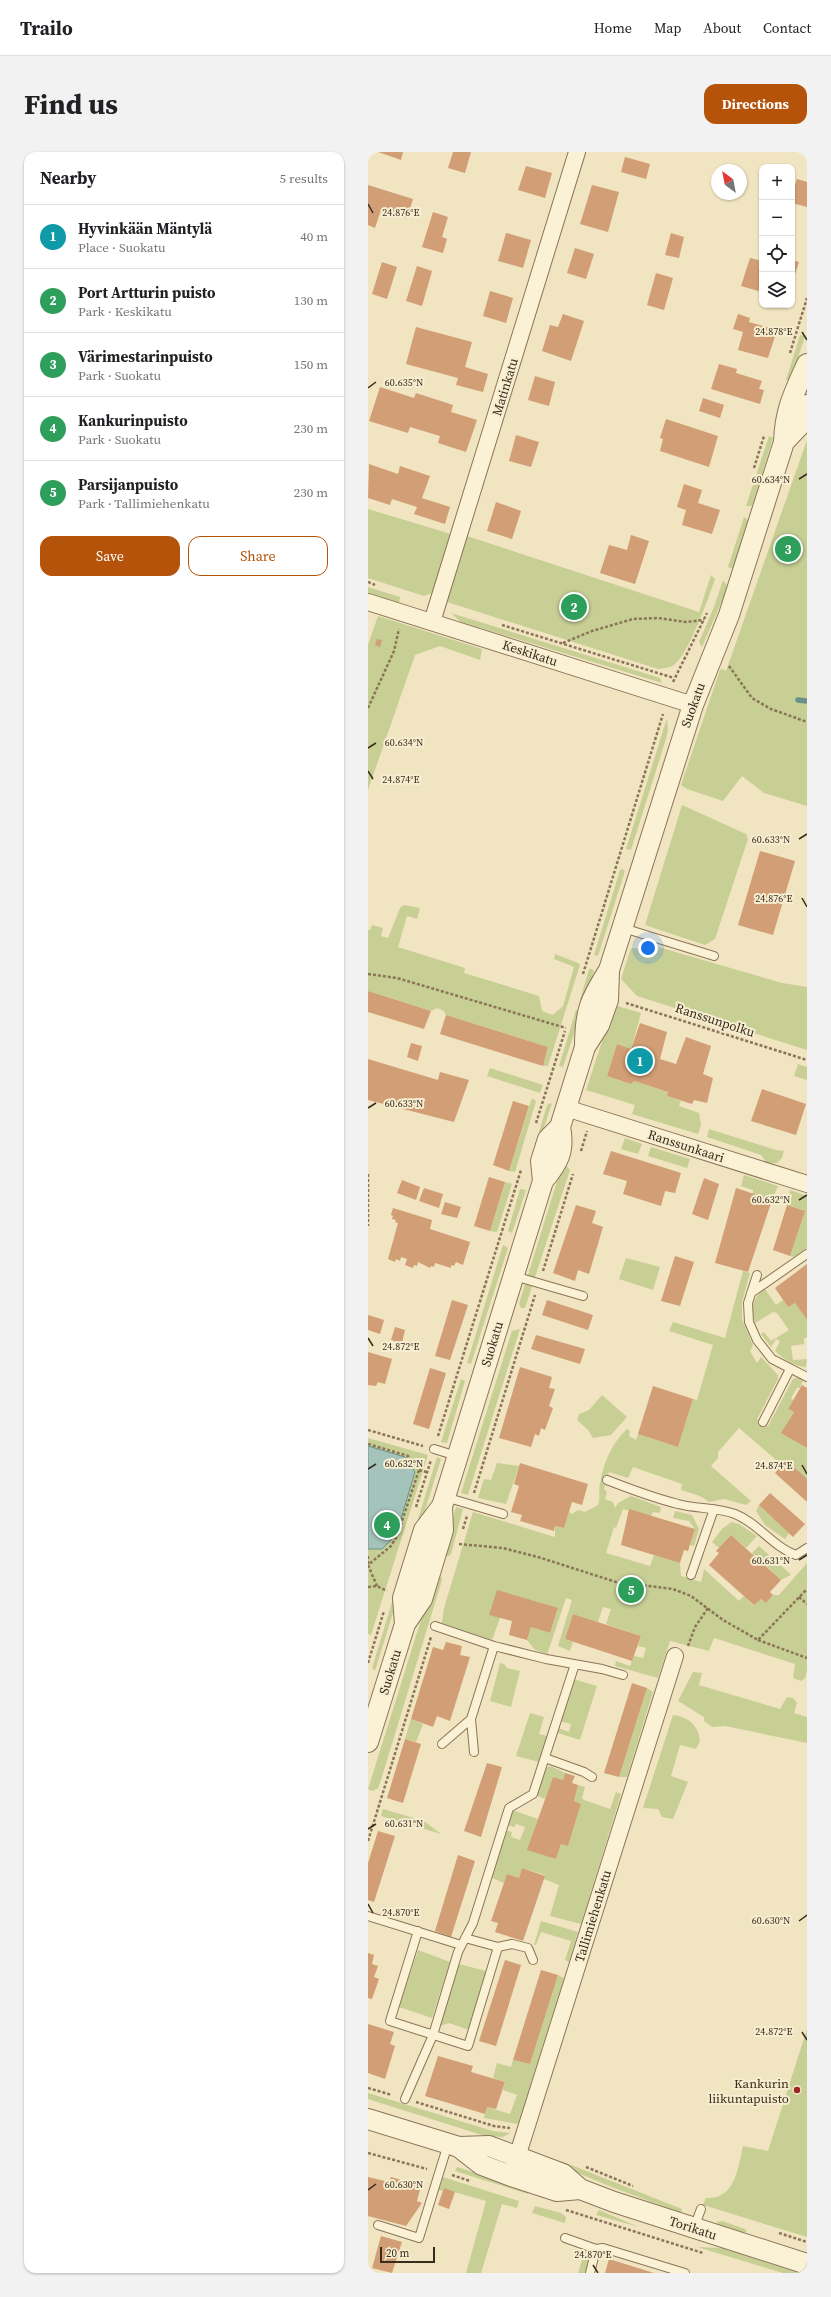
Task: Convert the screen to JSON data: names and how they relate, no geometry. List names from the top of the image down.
{
  "streets": {
    "street": [
      "Matinkatu",
      "Keskikatu",
      "Suokatu",
      "Ranssunkaari",
      "Tallimiehenkatu",
      "Torikatu"
    ],
    "path": ["Ranssunpolku"]
  },
  "crossings": [
    ["Matinkatu", "Keskikatu"],
    ["Keskikatu", "Suokatu"],
    ["Suokatu", "Ranssunkaari"],
    ["Tallimiehenkatu", "Torikatu"]
  ],
  "places": ["Kankurin liikuntapuisto"],
  "scale_bar": "20 m",
  "north": "top left",
  "page": {
    "header": "Trailo",
    "nav": [
      "Home",
      "Map",
      "About",
      "Contact"
    ],
    "buttons": [
      "Directions",
      ["Save", "Share"]
    ],
    "title": "Find us",
    "heading": ["Nearby", "5 results"],
    "map_buttons": ["+", "−"],
    "list": [
      {
        "mark": "1",
        "name": "Hyvinkään Mäntylä",
        "note": "Place · Suokatu",
        "value": "40 m"
      },
      {
        "mark": "2",
        "name": "Port Artturin puisto",
        "note": "Park · Keskikatu",
        "value": "130 m"
      },
      {
        "mark": "3",
        "name": "Värimestarinpuisto",
        "note": "Park · Suokatu",
        "value": "150 m"
      },
      {
        "mark": "4",
        "name": "Kankurinpuisto",
        "note": "Park · Suokatu",
        "value": "230 m"
      },
      {
        "mark": "5",
        "name": "Parsijanpuisto",
        "note": "Park · Tallimiehenkatu",
        "value": "230 m"
      }
    ],
    "pins": [
      "3",
      "2",
      "1",
      "4",
      "5"
    ],
    "scale": "20 m"
  },
  "coordinates": [
    "24.876°E",
    "24.878°E",
    "60.635°N",
    "60.634°N",
    "24.874°E",
    "60.633°N",
    "60.632°N",
    "24.872°E",
    "60.631°N",
    "24.870°E",
    "60.630°N"
  ]
}
